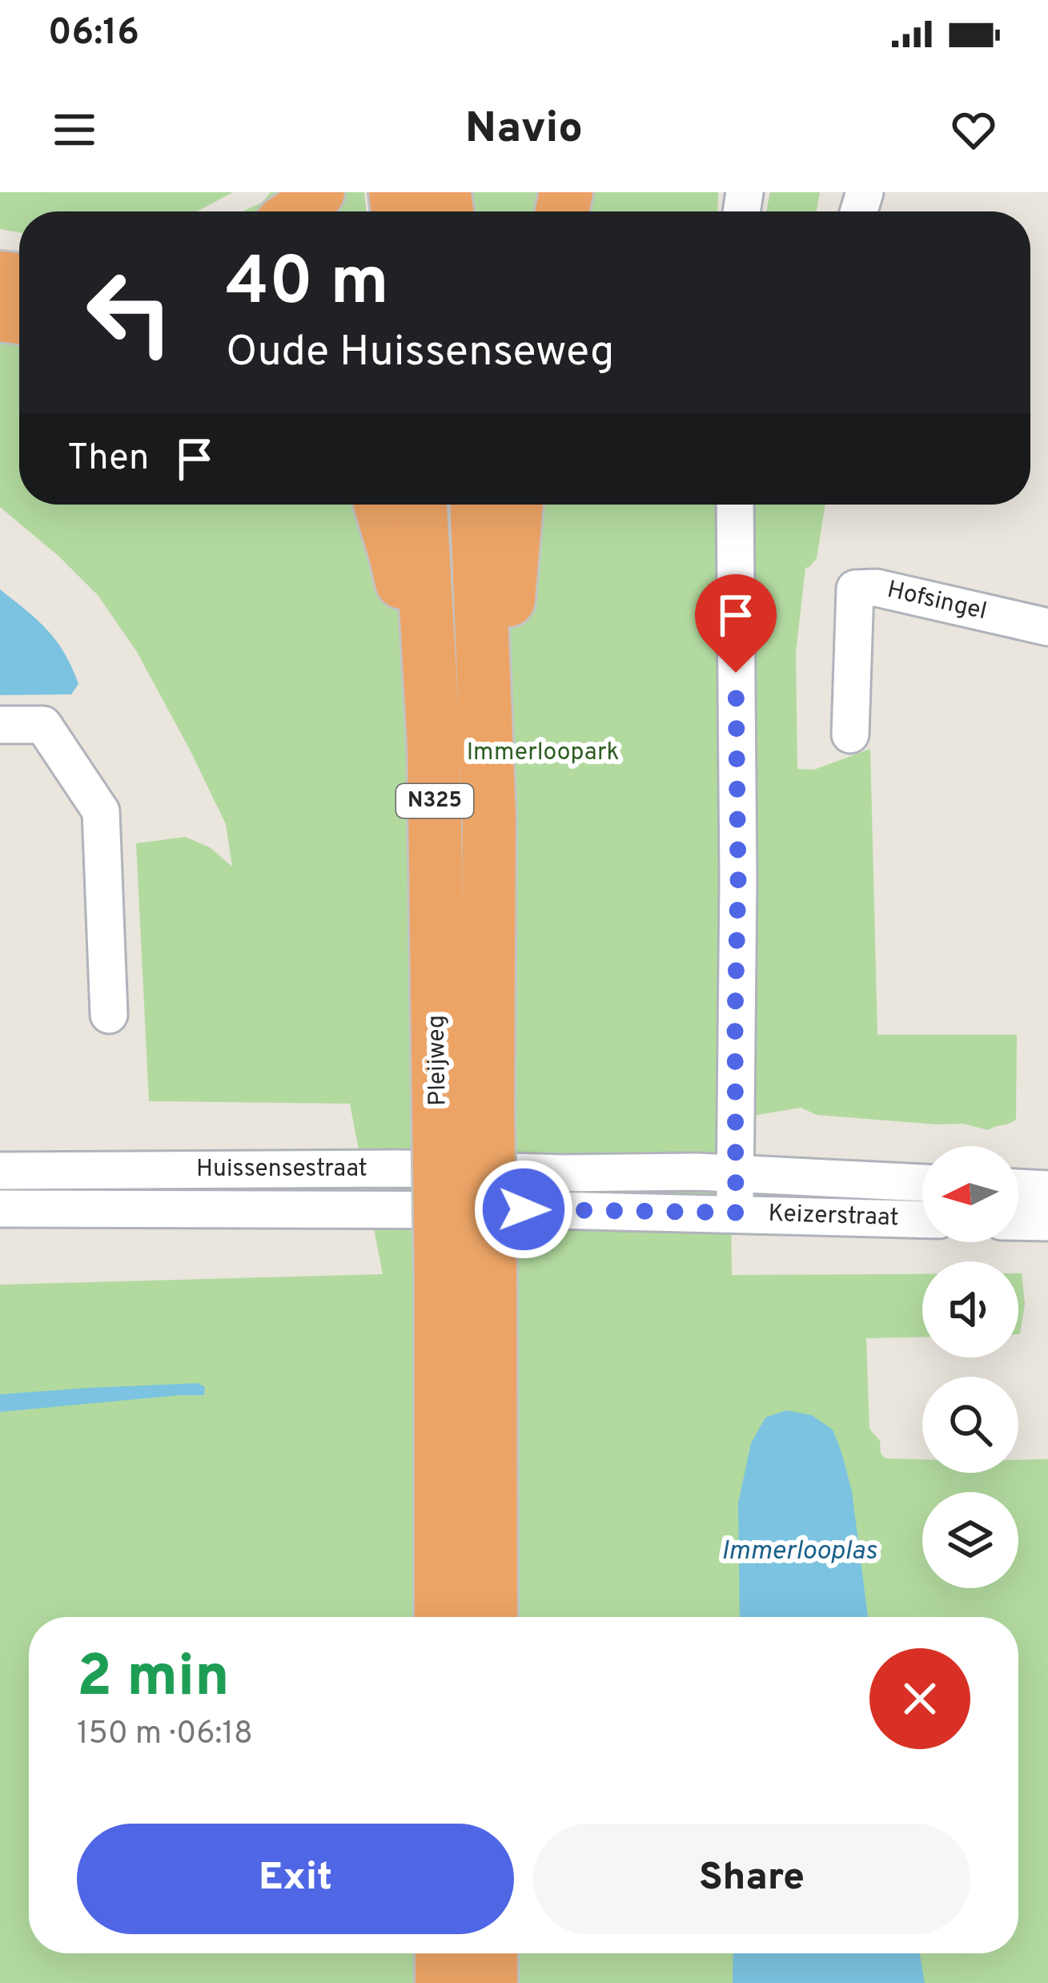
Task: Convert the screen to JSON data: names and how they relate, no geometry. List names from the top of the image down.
{
  "streets": {
    "highway": ["N325", "Pleijweg"],
    "street": ["Hofsingel", "Huissensestraat", "Keizerstraat"]
  },
  "crossings": [
    ["N325", "Pleijweg"],
    ["Huissensestraat", "Keizerstraat"]
  ],
  "water": ["Immerlooplas"],
  "parks": ["Immerloopark"],
  "north": "left",
  "page": {
    "status": "06:16",
    "header": "Navio",
    "turn": ["40 m", "Oude Huissenseweg"],
    "then": "Then",
    "heading": ["2 min", "150 m · 06:18"],
    "buttons": ["Exit", "Share"]
  }
}
